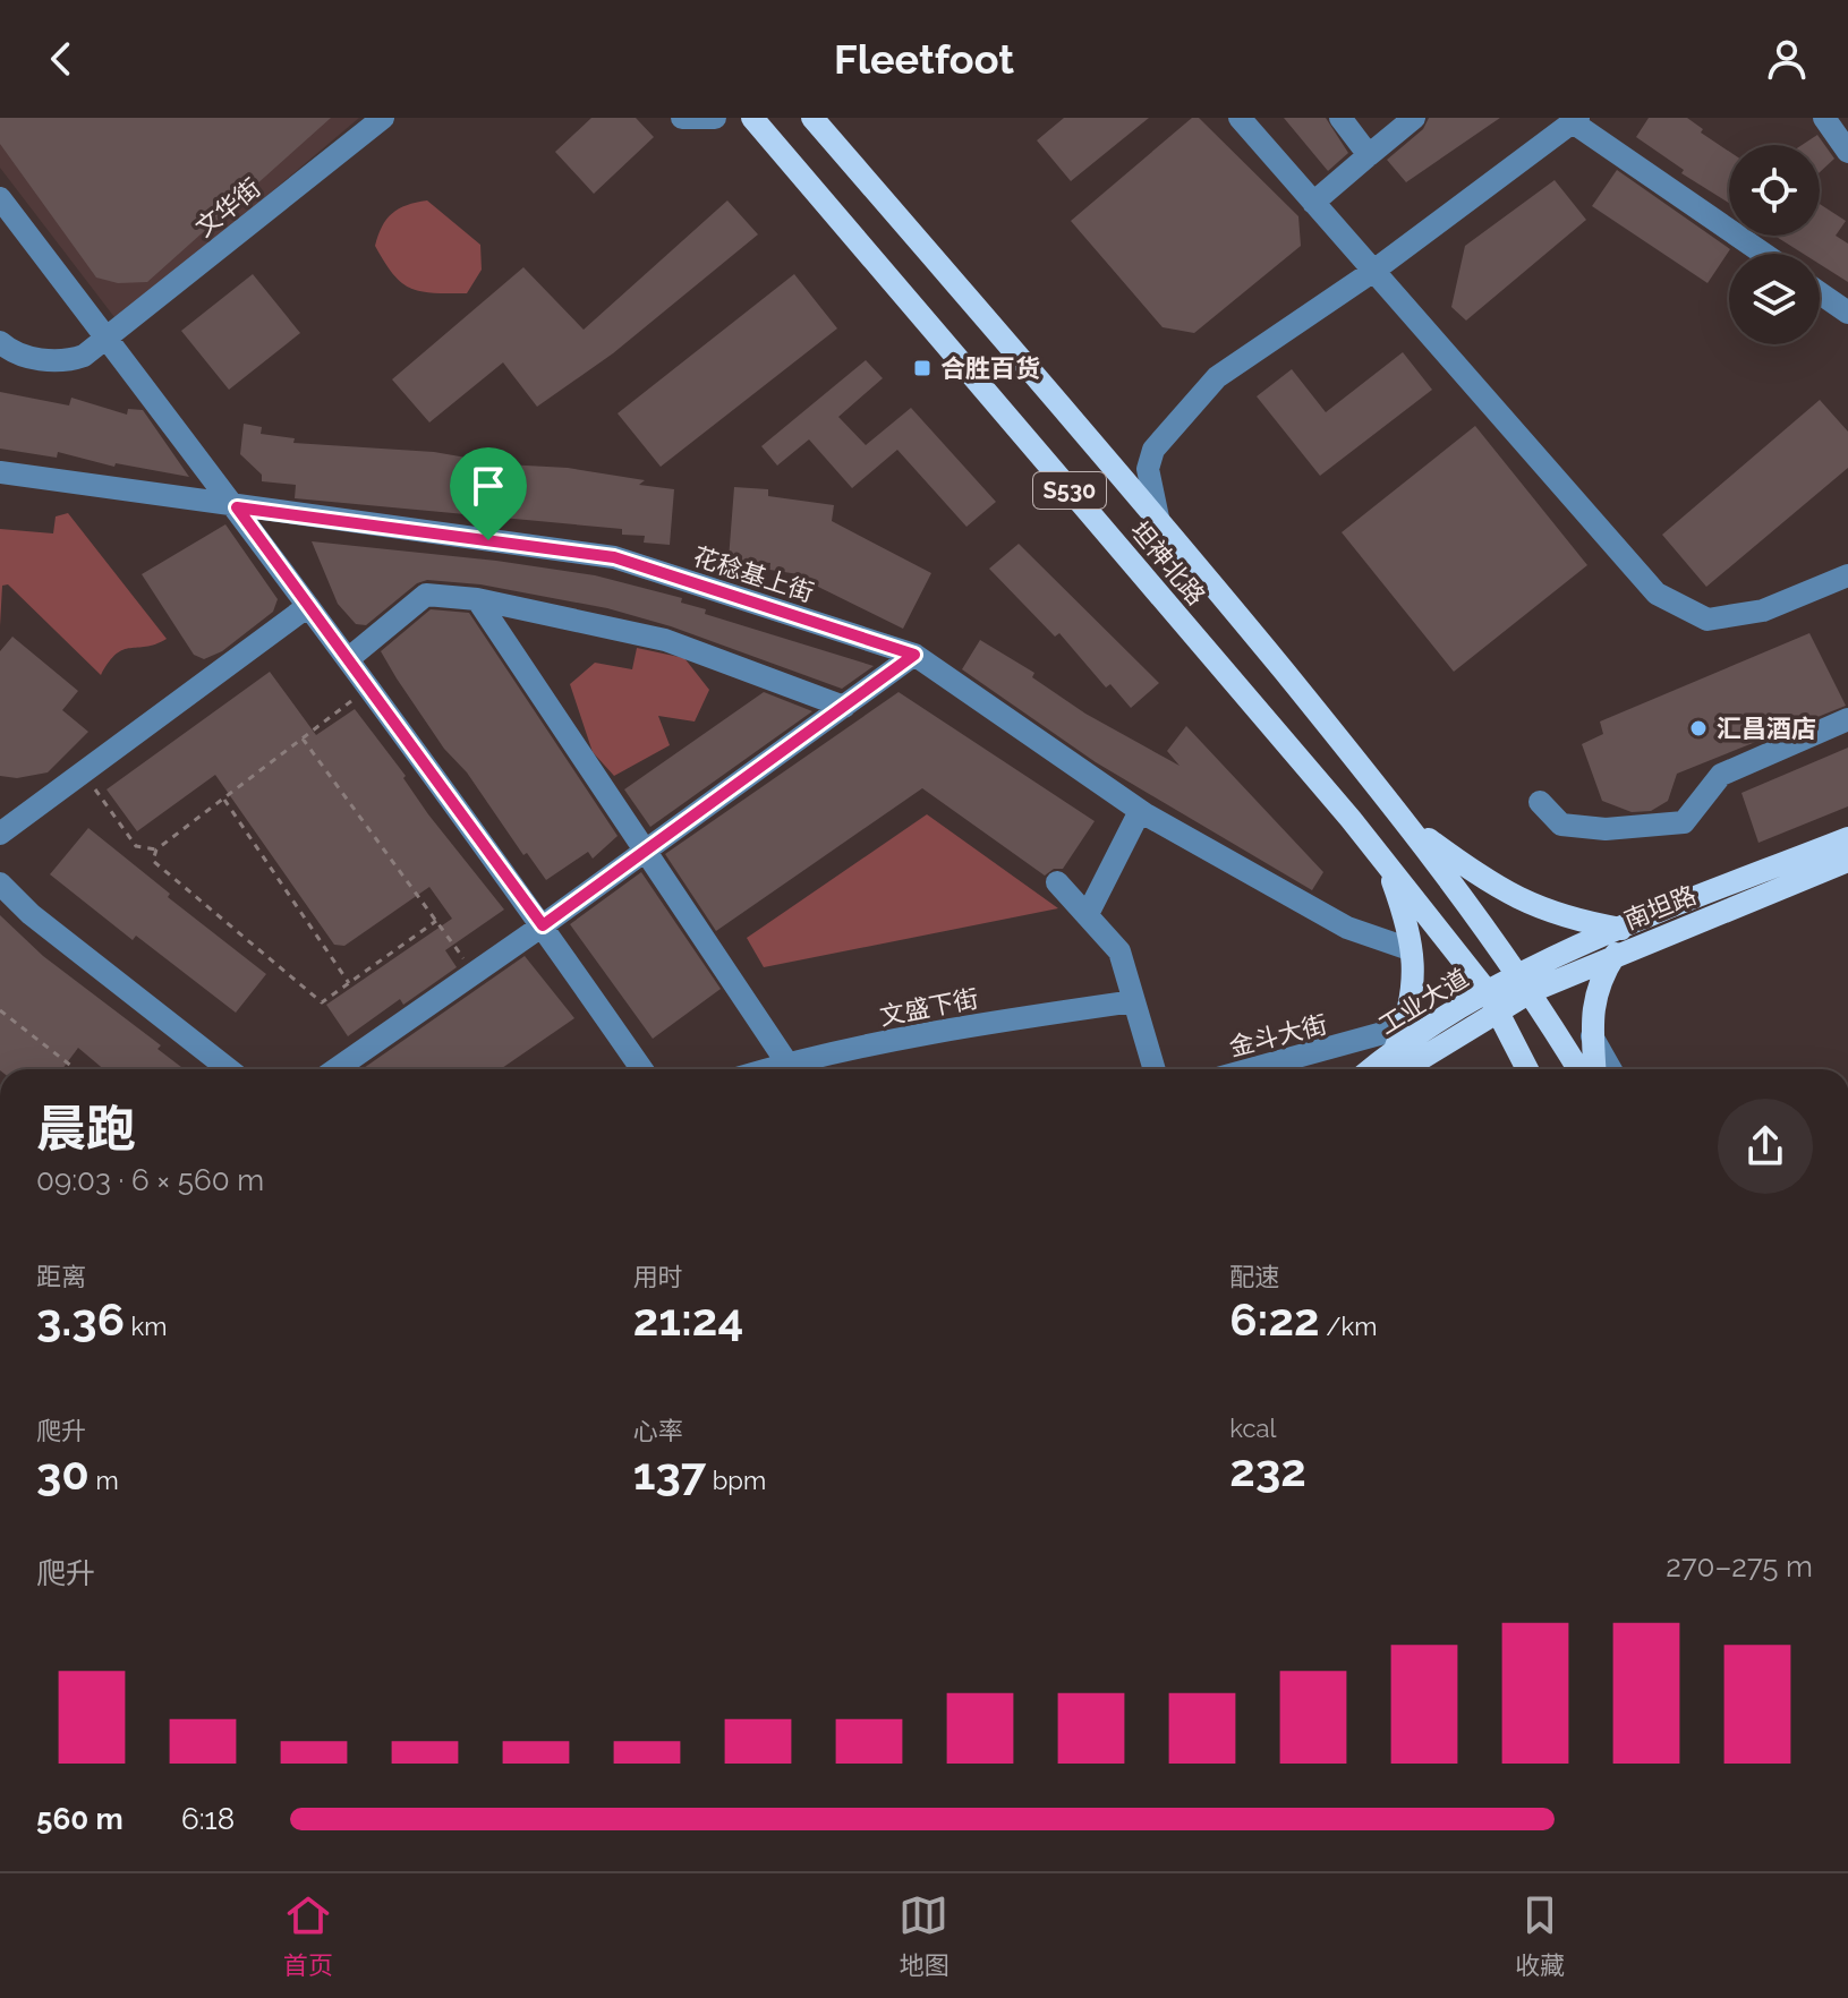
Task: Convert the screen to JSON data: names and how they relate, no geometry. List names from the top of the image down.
{
  "streets": {
    "main road": [
      "S530",
      "坦神北路",
      "南坦路",
      "工业大道"
    ],
    "street": [
      "文华街",
      "花稔基上街",
      "文盛下街",
      "金斗大街"
    ]
  },
  "crossings": [
    ["S530", "坦神北路"],
    ["S530", "南坦路"],
    ["S530", "工业大道"],
    ["坦神北路", "南坦路"],
    ["坦神北路", "工业大道"],
    ["南坦路", "工业大道"],
    ["工业大道", "金斗大街"]
  ],
  "places": {
    "transit": ["合胜百货"],
    "other": ["汇昌酒店"]
  },
  "page": {
    "header": "Fleetfoot",
    "heading": ["晨跑", "09:03 · 6 × 560 m"],
    "stats": [
      ["距离", "3.36 km"],
      ["用时", "21:24"],
      ["配速", "6:22 /km"],
      ["爬升", "30 m"],
      ["心率", "137 bpm"],
      ["kcal", "232"]
    ],
    "chart": ["爬升", "270–275 m"],
    "list": [
      {
        "name": "560 m",
        "note": "6:18"
      }
    ],
    "tabs": ["首页", "地图", "收藏"]
  }
}
